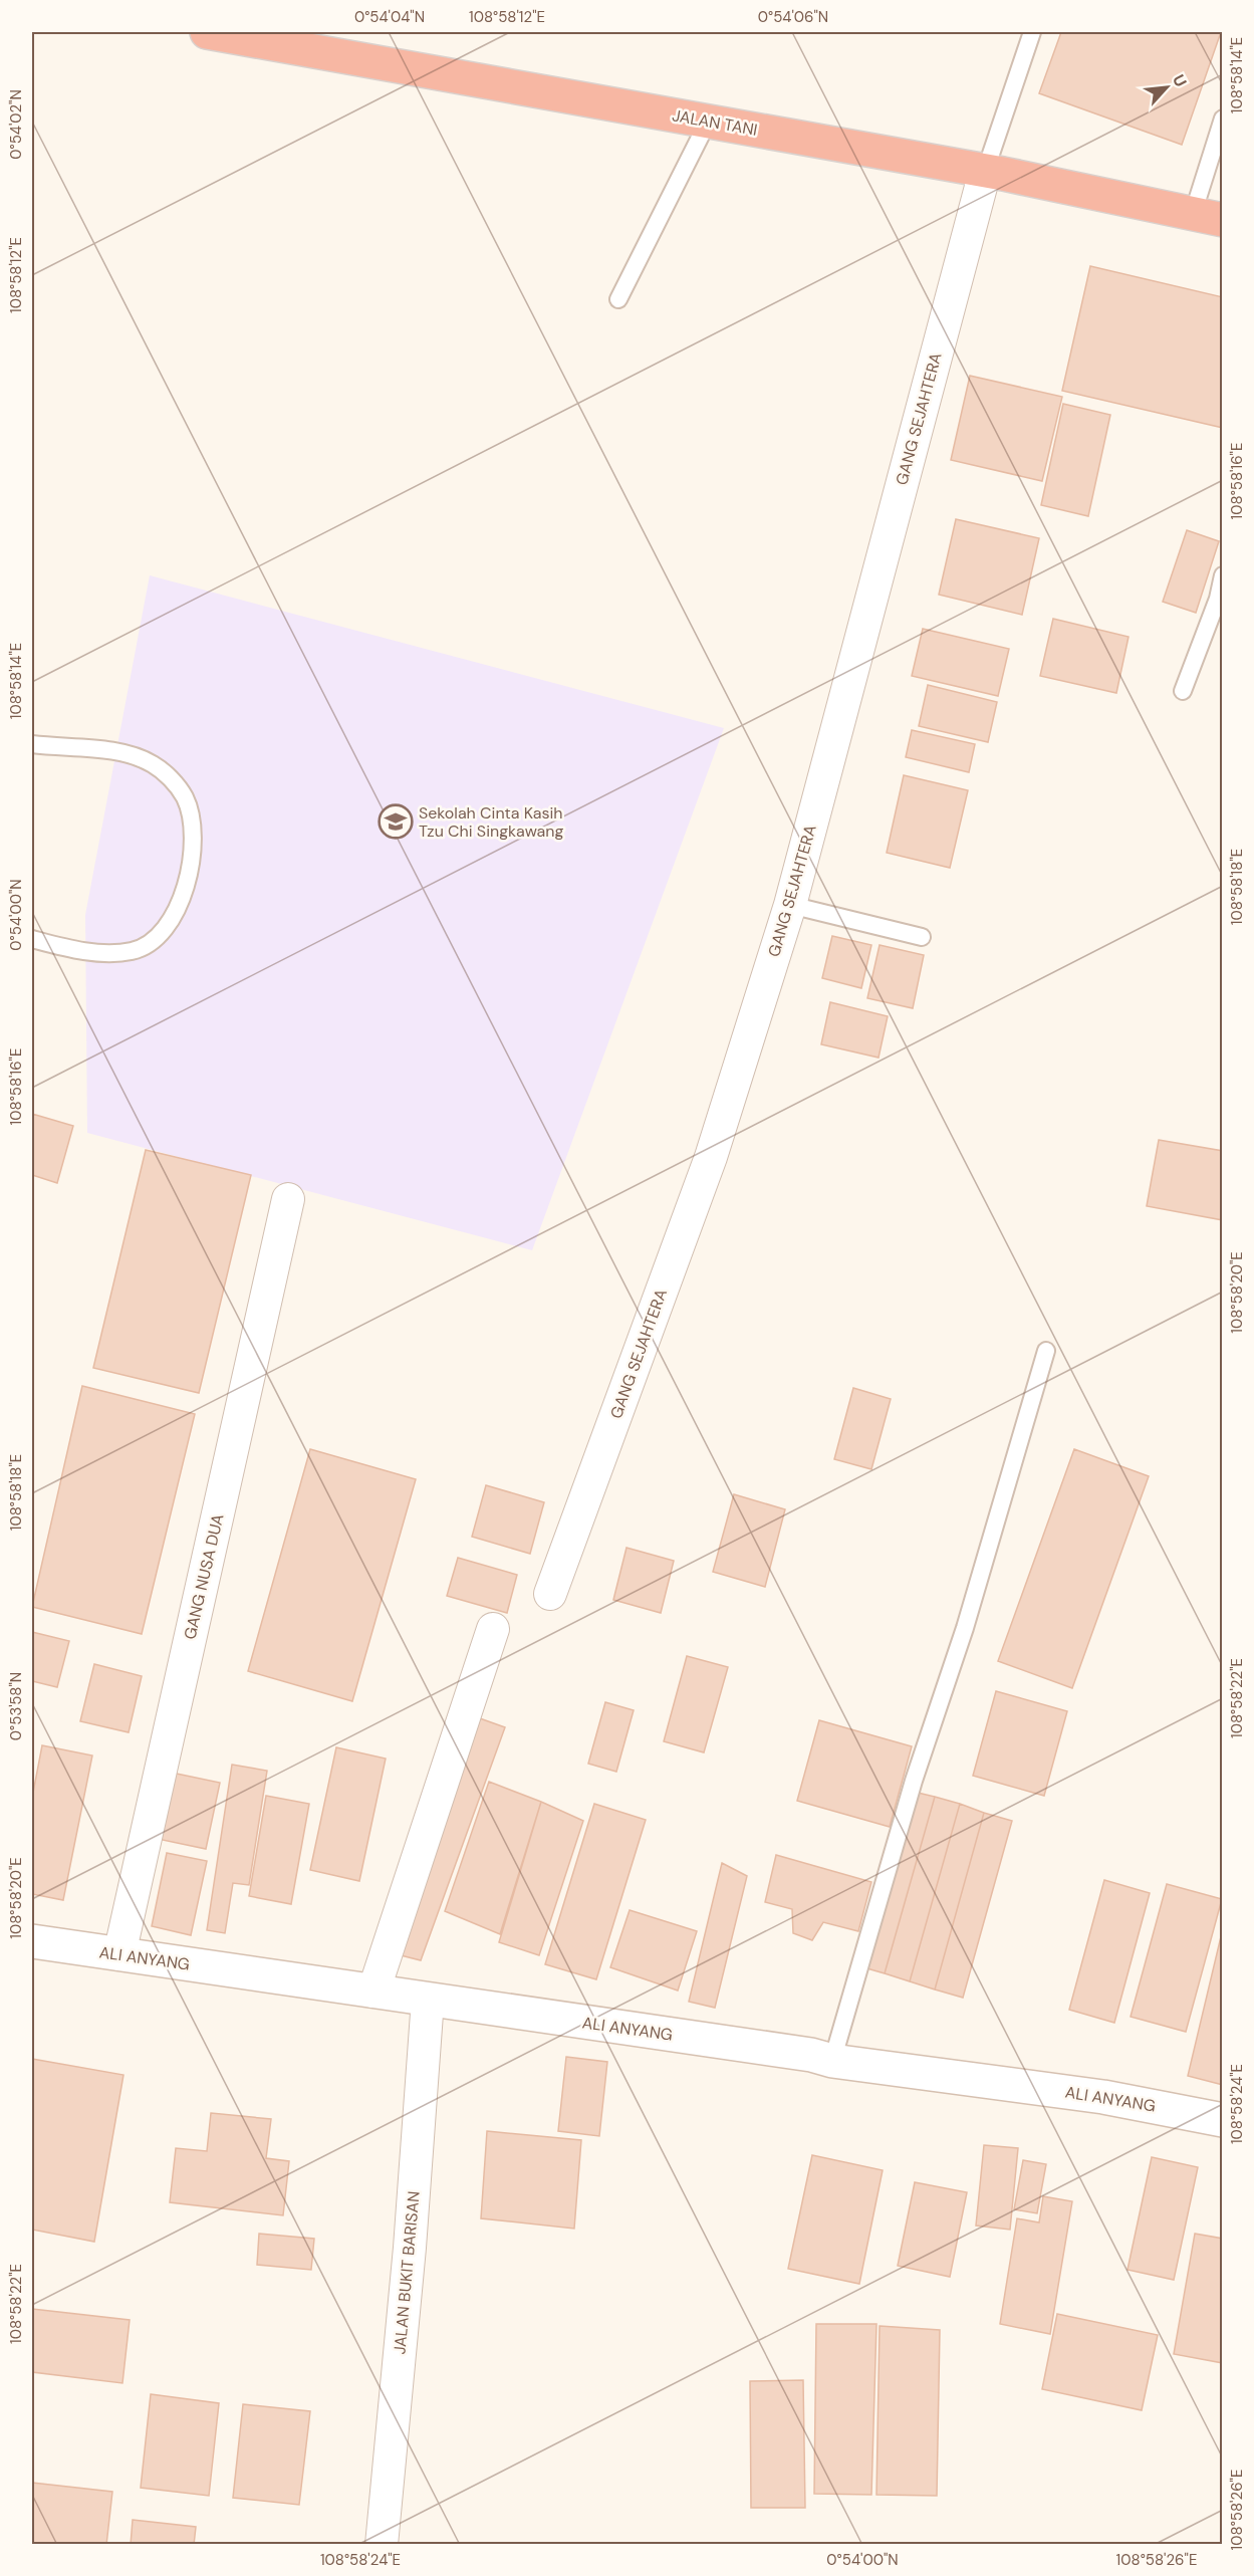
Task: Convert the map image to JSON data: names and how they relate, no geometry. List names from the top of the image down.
{
  "streets": {
    "highway": ["JALAN TANI"],
    "street": [
      "GANG SEJAHTERA",
      "GANG NUSA DUA",
      "ALI ANYANG",
      "JALAN BUKIT BARISAN"
    ]
  },
  "crossings": [
    ["JALAN TANI", "GANG SEJAHTERA"],
    ["GANG NUSA DUA", "ALI ANYANG"],
    ["ALI ANYANG", "JALAN BUKIT BARISAN"]
  ],
  "places": {
    "school or university": ["Sekolah Cinta Kasih Tzu Chi Singkawang"]
  },
  "north": "top right",
  "coordinates": [
    "0°54'04\"N",
    "108°58'12\"E",
    "0°54'06\"N",
    "108°58'14\"E",
    "0°54'02\"N",
    "108°58'16\"E",
    "108°58'18\"E",
    "0°54'00\"N",
    "108°58'20\"E",
    "108°58'22\"E",
    "0°53'58\"N",
    "108°58'24\"E",
    "108°58'26\"E"
  ]
}
